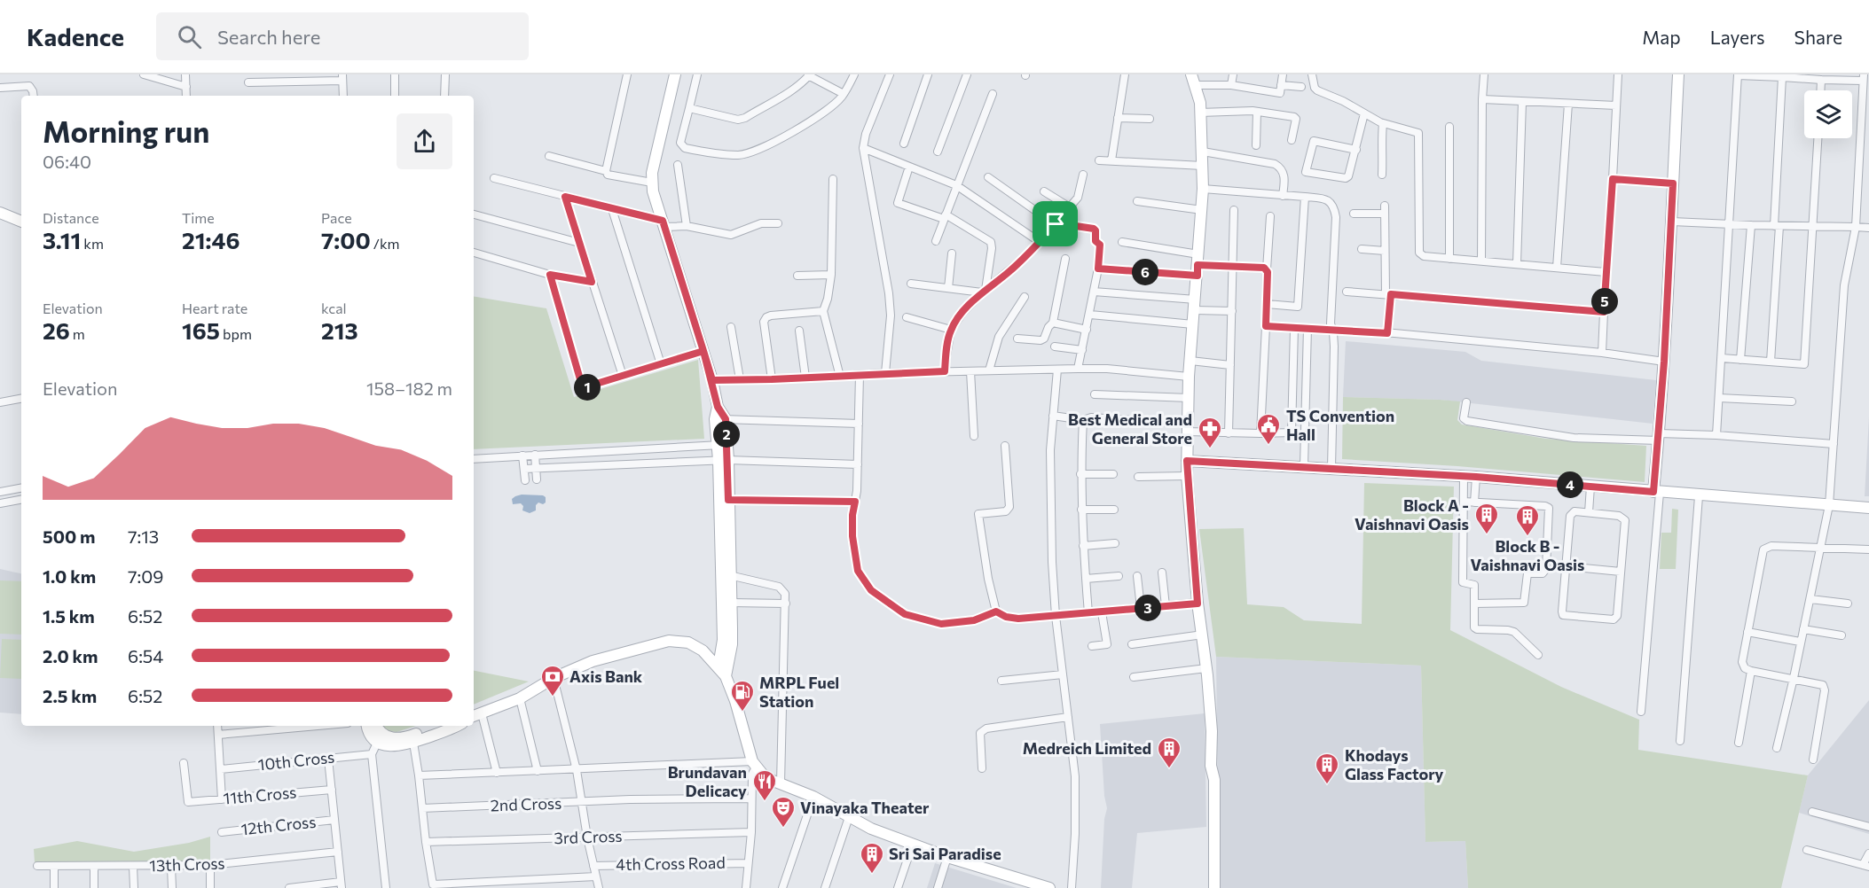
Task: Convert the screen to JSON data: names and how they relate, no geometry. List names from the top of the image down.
{
  "streets": {
    "street": [
      "10th Cross",
      "11th Cross",
      "2nd Cross",
      "12th Cross",
      "3rd Cross",
      "4th Cross Road",
      "13th Cross"
    ]
  },
  "places": {
    "public building": ["TS Convention Hall"],
    "pharmacy": ["Best Medical and General Store"],
    "building": [
      "Block A - Vaishnavi Oasis",
      "Block B - Vaishnavi Oasis",
      "Medreich Limited",
      "Khodays Glass Factory",
      "Sri Sai Paradise"
    ],
    "bank": ["Axis Bank"],
    "fuel station": ["MRPL Fuel Station"],
    "restaurant": ["Brundavan Delicacy"],
    "theatre": ["Vinayaka Theater"]
  },
  "page": {
    "header": "Kadence",
    "search": "Search here",
    "nav": ["Map", "Layers", "Share"],
    "heading": ["Morning run", "06:40"],
    "stats": [
      ["Distance", "3.11 km"],
      ["Time", "21:46"],
      ["Pace", "7:00 /km"],
      ["Elevation", "26 m"],
      ["Heart rate", "165 bpm"],
      ["kcal", "213"]
    ],
    "pins": [
      "6",
      "5",
      "1",
      "2",
      "4",
      "3"
    ],
    "chart": ["Elevation", "158–182 m"],
    "list": [
      {
        "name": "500 m",
        "note": "7:13"
      },
      {
        "name": "1.0 km",
        "note": "7:09"
      },
      {
        "name": "1.5 km",
        "note": "6:52"
      },
      {
        "name": "2.0 km",
        "note": "6:54"
      },
      {
        "name": "2.5 km",
        "note": "6:52"
      }
    ]
  }
}
